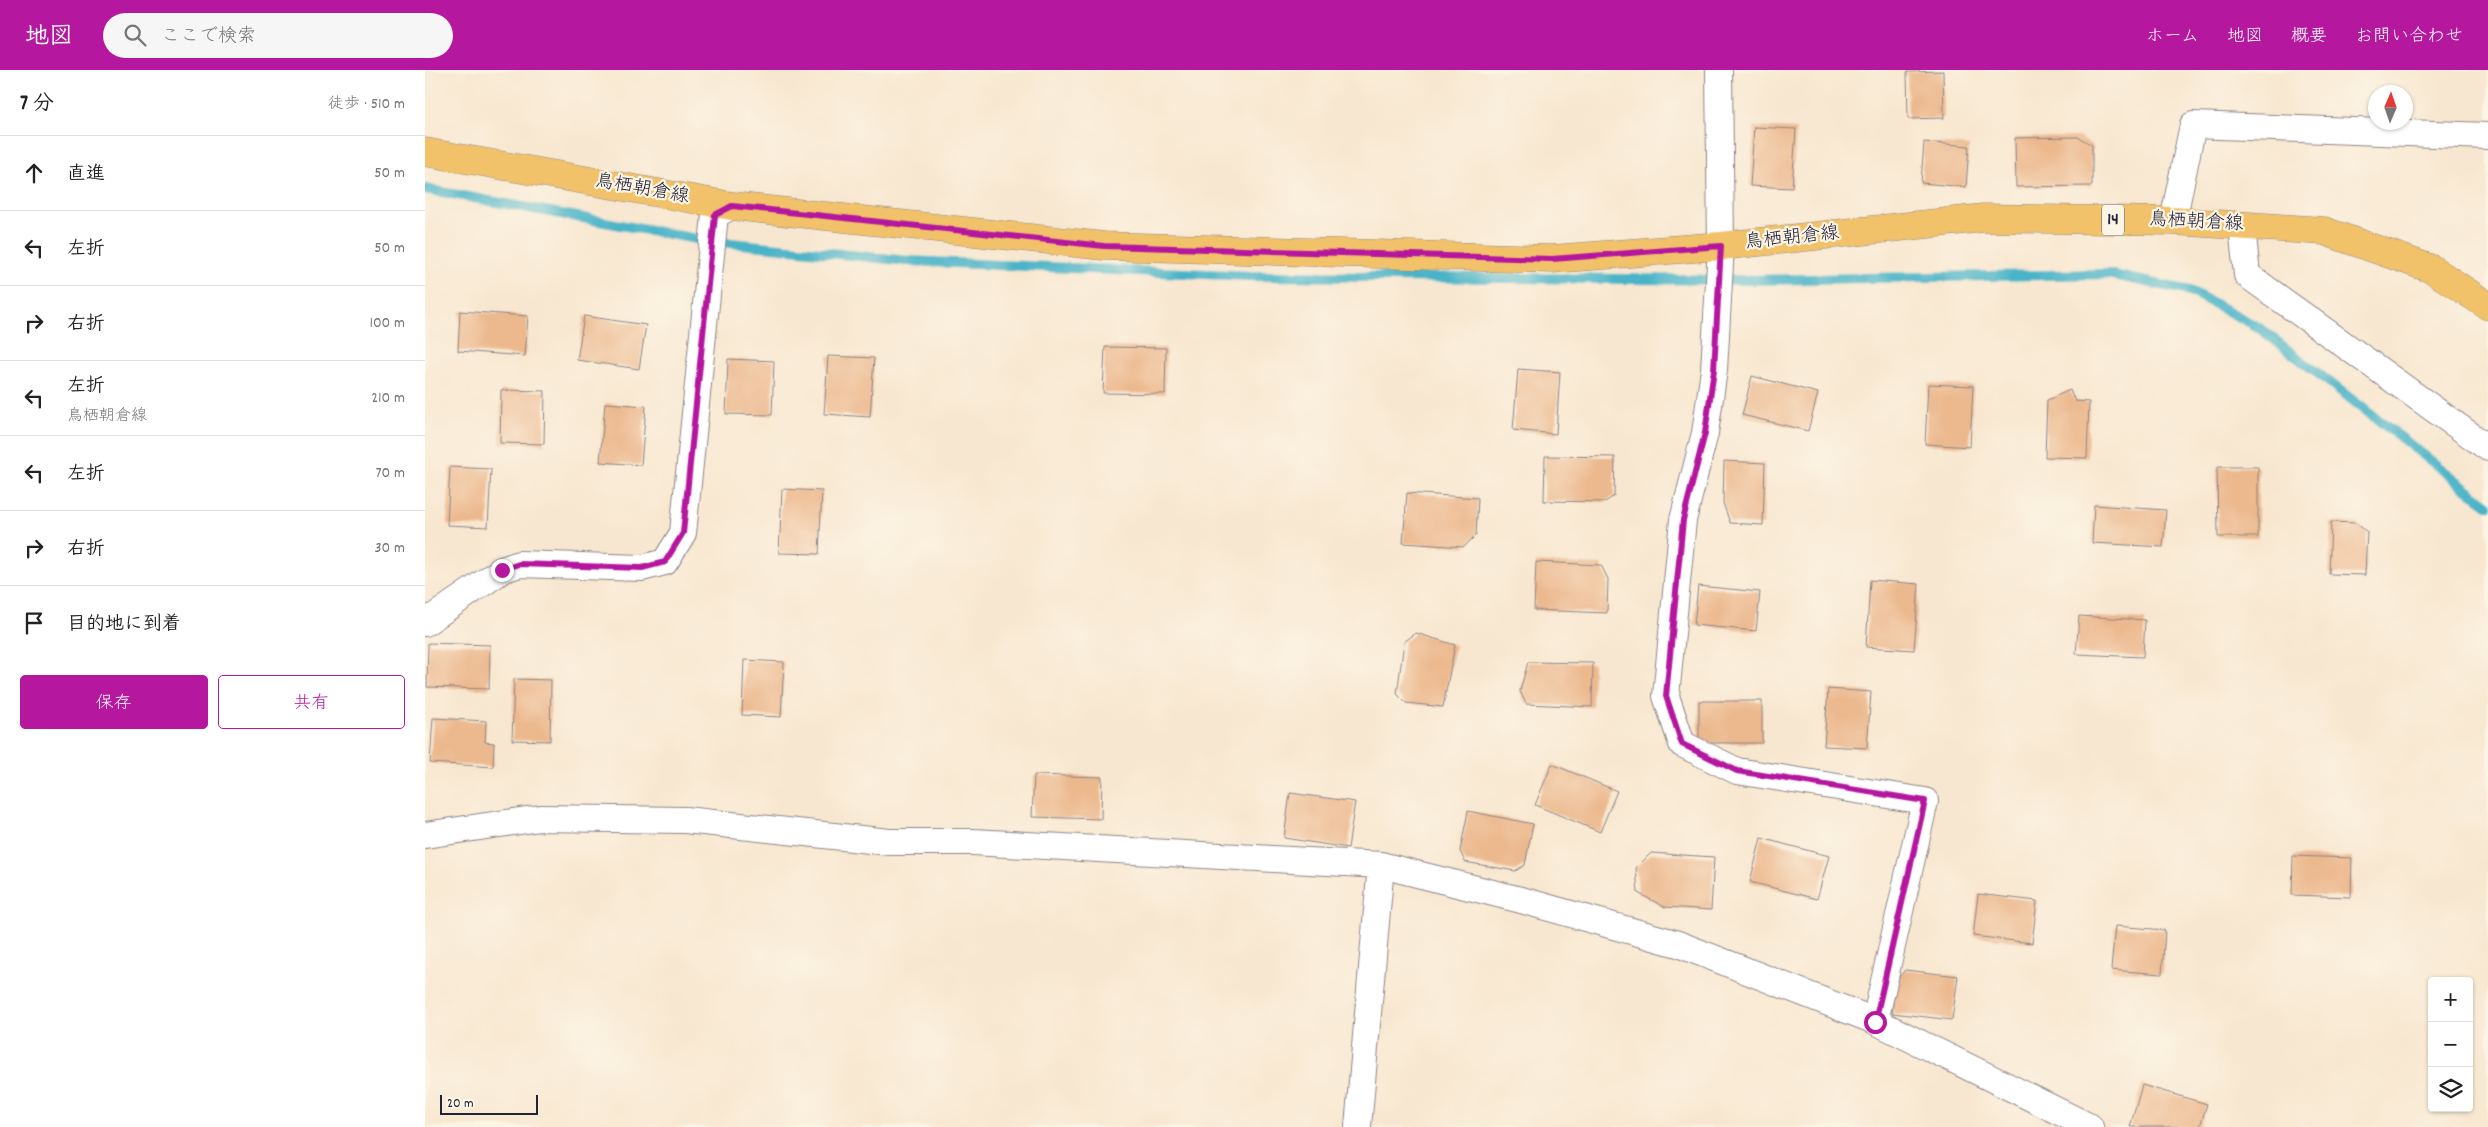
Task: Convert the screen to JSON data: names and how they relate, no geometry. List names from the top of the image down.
{
  "streets": {
    "main road": ["鳥栖朝倉線", "14"]
  },
  "scale_bar": "20 m",
  "north": "top",
  "page": {
    "header": "地図",
    "search": "ここで検索",
    "nav": [
      "ホーム",
      "地図",
      "概要",
      "お問い合わせ"
    ],
    "heading": ["7 分", "徒歩 · 510 m"],
    "list": [
      ["直進", "50 m"],
      ["左折", "50 m"],
      ["右折", "100 m"],
      ["左折", "鳥栖朝倉線", "210 m"],
      ["左折", "70 m"],
      ["右折", "30 m"],
      "目的地に到着"
    ],
    "buttons": ["保存", "共有"],
    "map_buttons": ["+", "−"],
    "scale": "20 m"
  }
}
